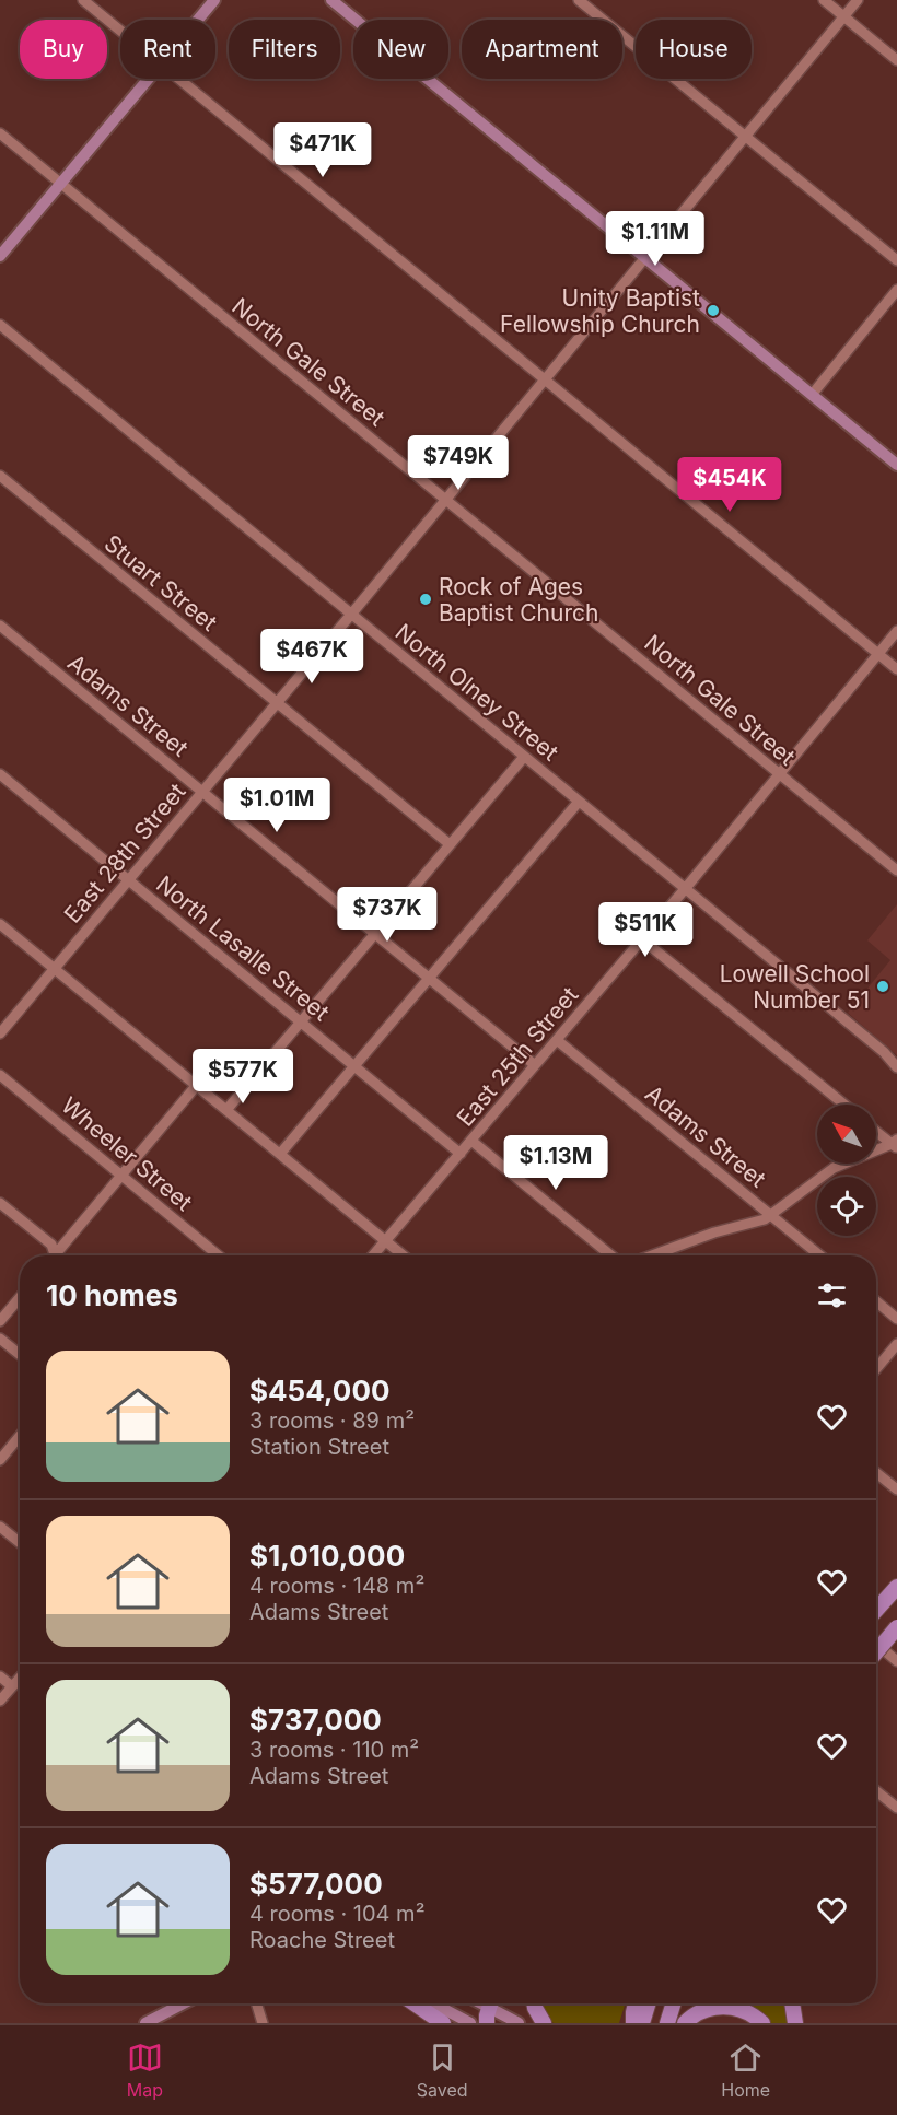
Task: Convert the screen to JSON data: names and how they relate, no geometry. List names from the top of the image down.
{
  "streets": {
    "street": [
      "North Gale Street",
      "Stuart Street",
      "North Olney Street",
      "Adams Street",
      "East 28th Street",
      "North Lasalle Street",
      "East 25th Street",
      "Wheeler Street"
    ]
  },
  "crossings": [
    ["North Gale Street", "East 28th Street"],
    ["North Gale Street", "East 25th Street"],
    ["Stuart Street", "East 28th Street"],
    ["North Olney Street", "East 28th Street"],
    ["North Olney Street", "East 25th Street"],
    ["Adams Street", "East 28th Street"],
    ["Adams Street", "East 25th Street"],
    ["East 28th Street", "North Lasalle Street"],
    ["North Lasalle Street", "East 25th Street"]
  ],
  "places": ["Unity Baptist Fellowship Church", "Rock of Ages Baptist Church", "Lowell School Number 51"],
  "north": "top left",
  "page": {
    "chip": [
      "Buy",
      "Rent",
      "Filters",
      "New",
      "Apartment",
      "House"
    ],
    "price": [
      "$471K",
      "$1.11M",
      "$749K",
      "$454K",
      "$467K",
      "$1.01M",
      "$737K",
      "$511K",
      "$577K",
      "$1.13M"
    ],
    "heading": "10 homes",
    "list": [
      {
        "name": "$454,000",
        "note": "3 rooms · 89 m² · Station Street"
      },
      {
        "name": "$1,010,000",
        "note": "4 rooms · 148 m² · Adams Street"
      },
      {
        "name": "$737,000",
        "note": "3 rooms · 110 m² · Adams Street"
      },
      {
        "name": "$577,000",
        "note": "4 rooms · 104 m² · Roache Street"
      }
    ],
    "tabs": ["Map", "Saved", "Home"]
  }
}
